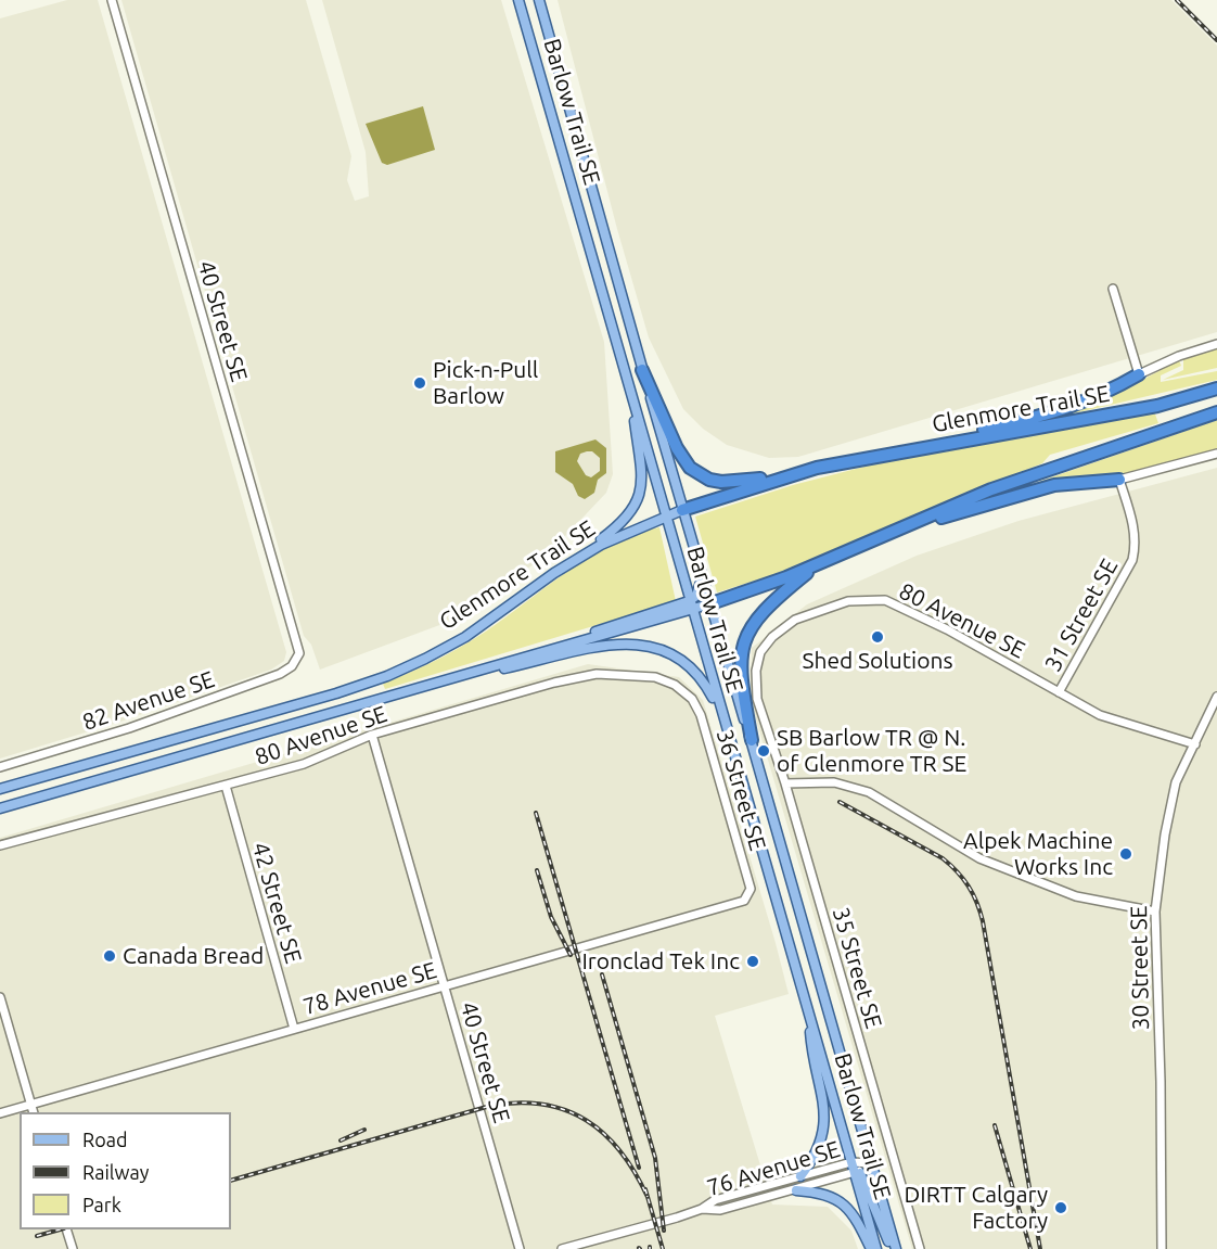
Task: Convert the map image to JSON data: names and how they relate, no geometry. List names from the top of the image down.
{
  "streets": {
    "highway": ["Glenmore Trail SE"],
    "main road": ["Barlow Trail SE"],
    "street": [
      "40 Street SE",
      "31 Street SE",
      "80 Avenue SE",
      "82 Avenue SE",
      "36 Street SE",
      "42 Street SE",
      "35 Street SE",
      "30 Street SE",
      "78 Avenue SE",
      "76 Avenue SE"
    ]
  },
  "crossings": [
    ["Barlow Trail SE", "Glenmore Trail SE"],
    ["Barlow Trail SE", "76 Avenue SE"],
    ["40 Street SE", "80 Avenue SE"],
    ["40 Street SE", "82 Avenue SE"],
    ["40 Street SE", "78 Avenue SE"],
    ["31 Street SE", "80 Avenue SE"],
    ["80 Avenue SE", "36 Street SE"],
    ["80 Avenue SE", "42 Street SE"],
    ["80 Avenue SE", "35 Street SE"],
    ["80 Avenue SE", "30 Street SE"],
    ["36 Street SE", "78 Avenue SE"],
    ["42 Street SE", "78 Avenue SE"]
  ],
  "places": [
    "Pick-n-Pull Barlow",
    "Shed Solutions",
    "SB Barlow TR @ N. of Glenmore TR SE",
    "Alpek Machine Works Inc",
    "Canada Bread",
    "Ironclad Tek Inc",
    "DIRTT Calgary Factory"
  ],
  "legend": ["Road", "Railway", "Park"]
}
